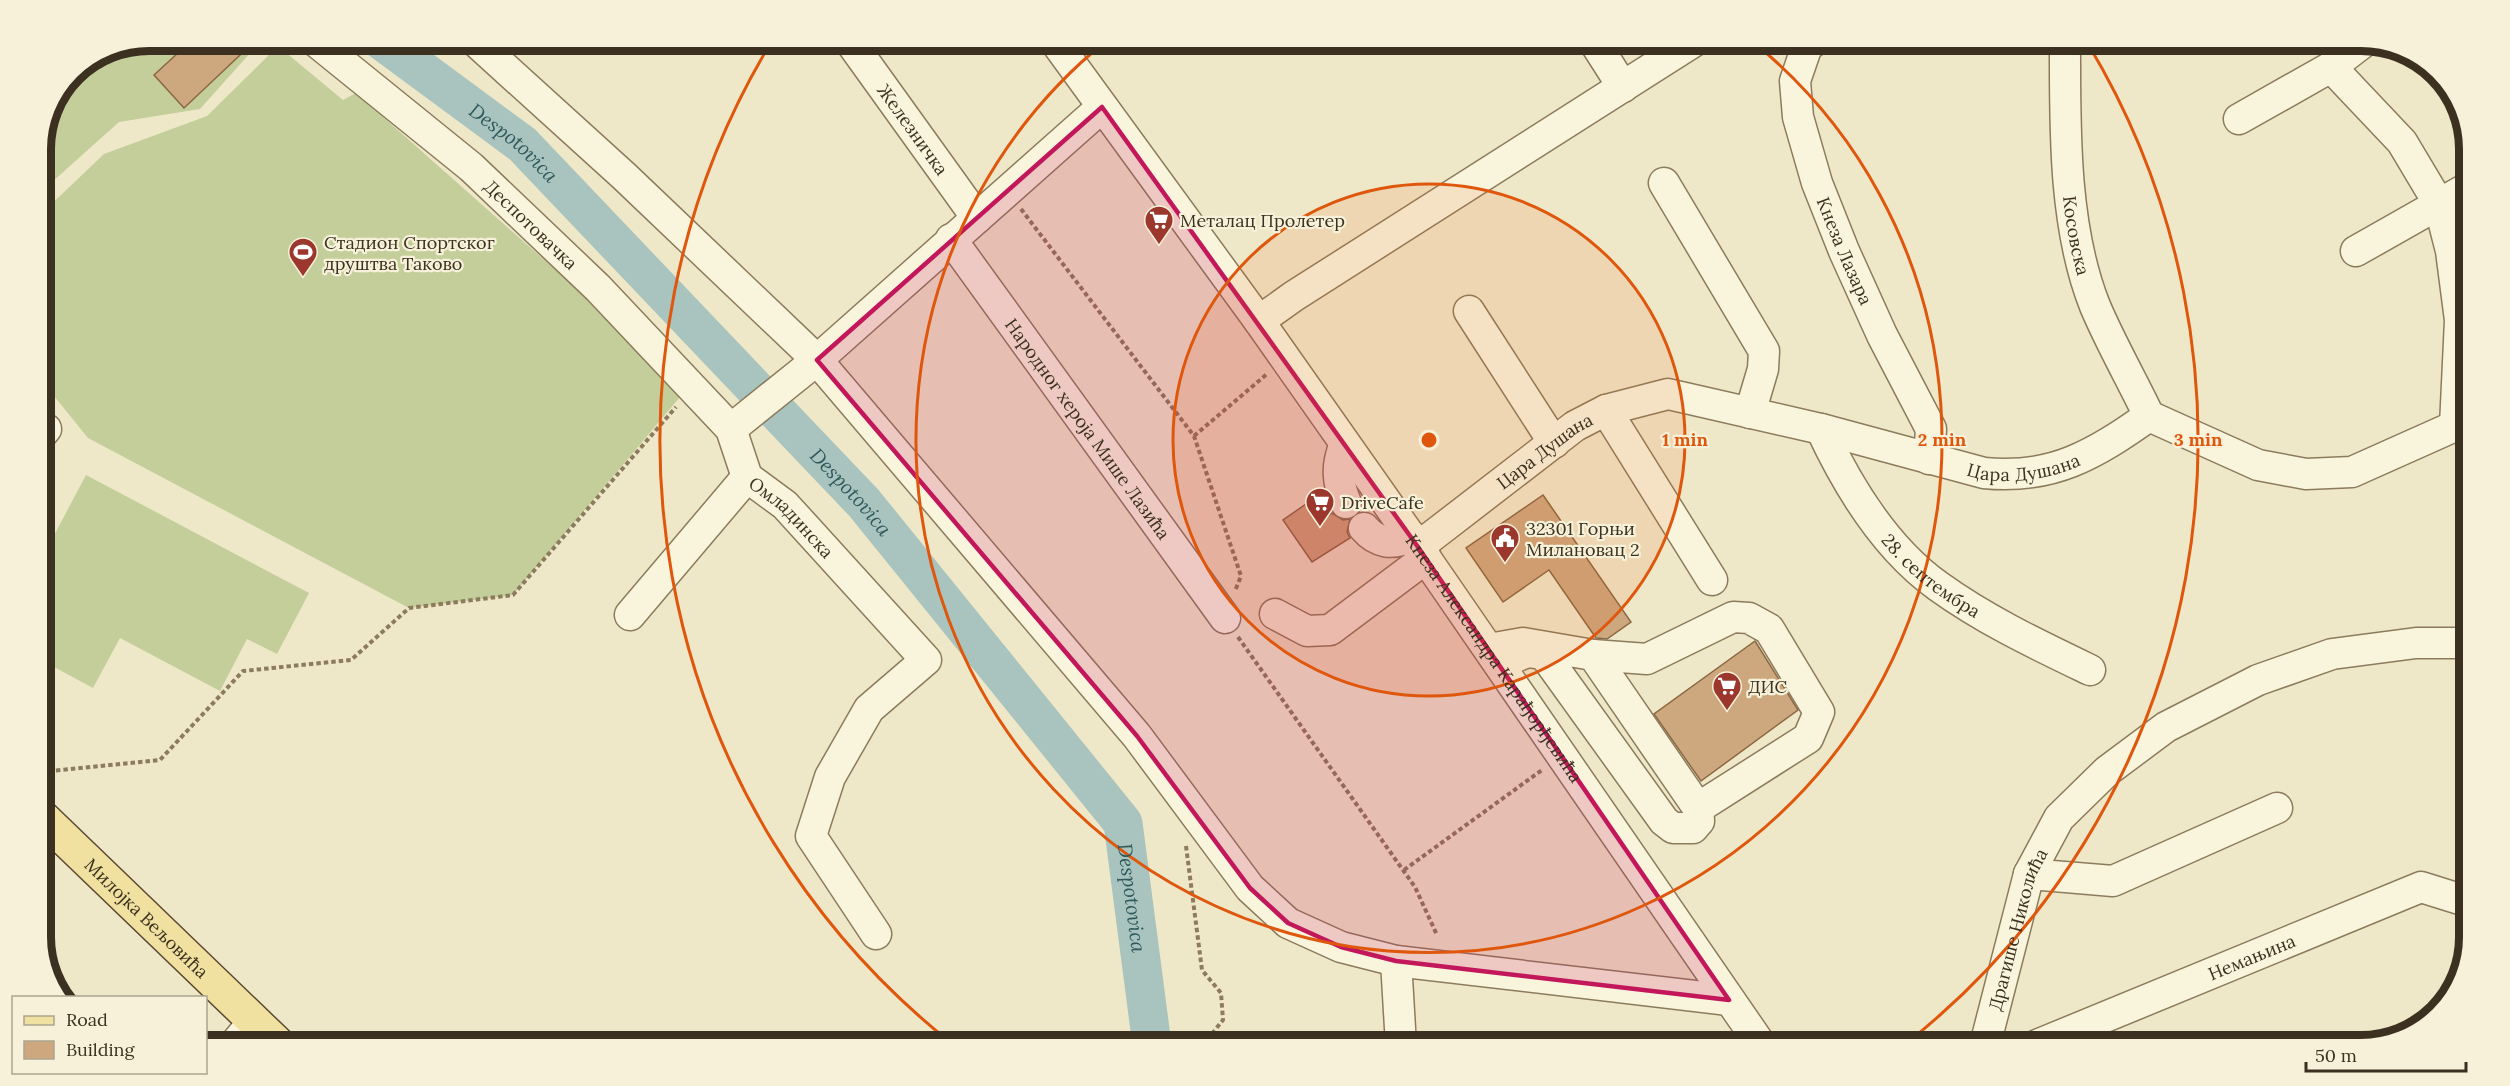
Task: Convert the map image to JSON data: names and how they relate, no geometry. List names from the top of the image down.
{
  "streets": {
    "main road": ["Милојка Вељовића"],
    "street": [
      "Железничка",
      "Деспотовачка",
      "Косовска",
      "Кнеза Лазара",
      "Народног хероја Мише Лазића",
      "Цара Душана",
      "Омладинска",
      "28. септембра",
      "Кнеза Александра Карађорђевића",
      "Драгише Николића",
      "Немањина"
    ]
  },
  "crossings": [
    ["Деспотовачка", "Омладинска"],
    ["Косовска", "Цара Душана"],
    ["Кнеза Лазара", "Цара Душана"],
    ["Цара Душана", "28. септембра"],
    ["Цара Душана", "Кнеза Александра Карађорђевића"]
  ],
  "water": ["Despotovica"],
  "places": {
    "supermarket": ["Металац Пролетер", "DriveCafe", "ДИС"],
    "sports": ["Стадион Спортског друштва Таково"],
    "public building": ["32301 Горњи Милановац 2"]
  },
  "legend": ["Road", "Building"],
  "scale_bar": "50 m",
  "rings": ["1 min", "2 min", "3 min"]
}
